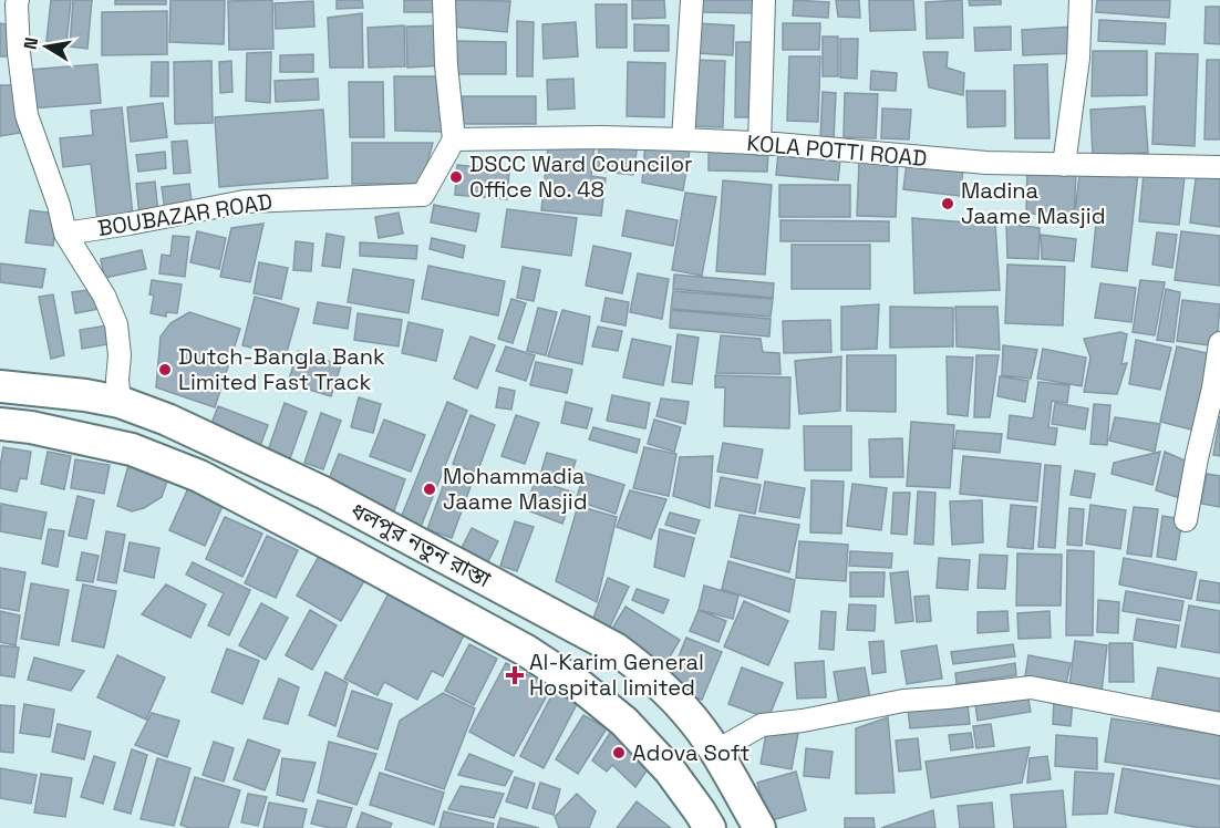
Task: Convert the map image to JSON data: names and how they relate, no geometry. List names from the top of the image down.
{
  "streets": {
    "main road": ["ধলপুর নতুন রাস্তা"],
    "street": ["KOLA POTTI ROAD", "BOUBAZAR ROAD"]
  },
  "crossings": [
    ["KOLA POTTI ROAD", "BOUBAZAR ROAD"]
  ],
  "places": {
    "other": [
      "DSCC Ward Councilor Office No. 48",
      "Madina Jaame Masjid",
      "Dutch-Bangla Bank Limited Fast Track",
      "Mohammadia Jaame Masjid",
      "Adova Soft"
    ],
    "health": ["Al-Karim General Hospital limited"]
  },
  "north": "left"
}
